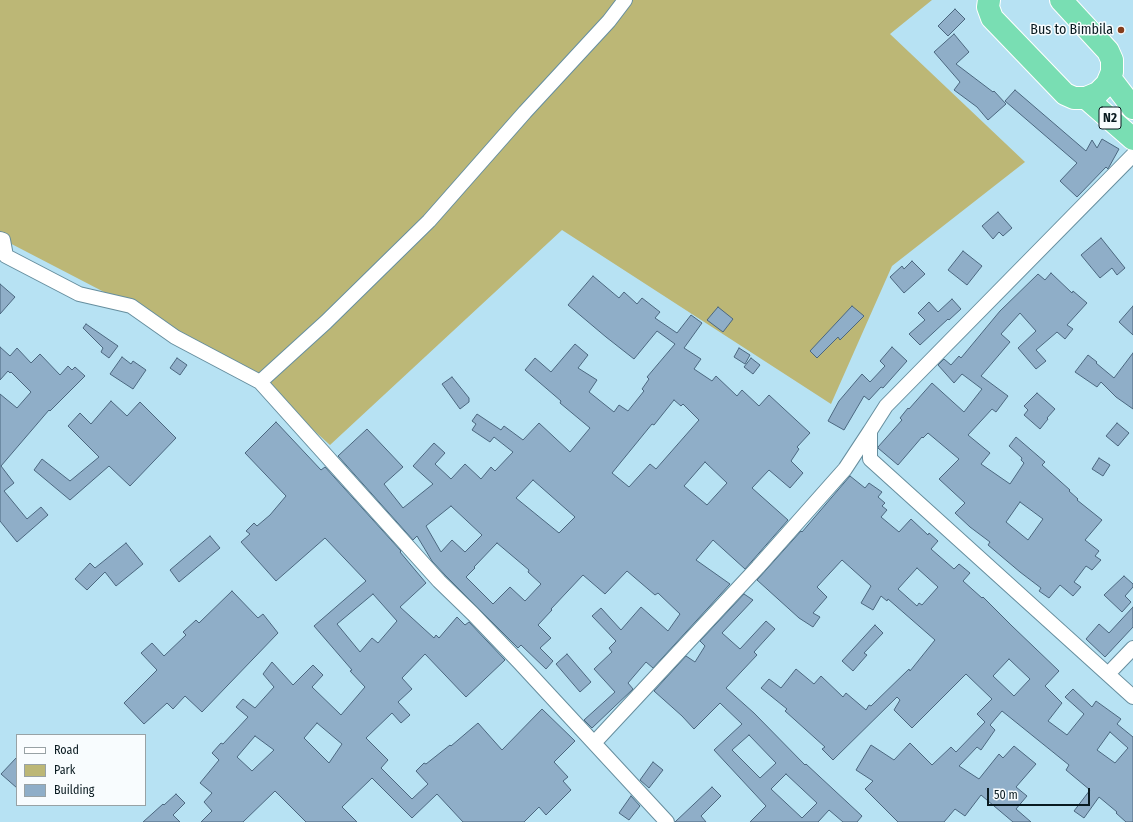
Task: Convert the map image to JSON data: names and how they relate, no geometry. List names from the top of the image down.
{
  "streets": {
    "highway": ["N2"]
  },
  "places": ["Bus to Bimbila"],
  "legend": ["Road", "Park", "Building"],
  "scale_bar": "50 m"
}
